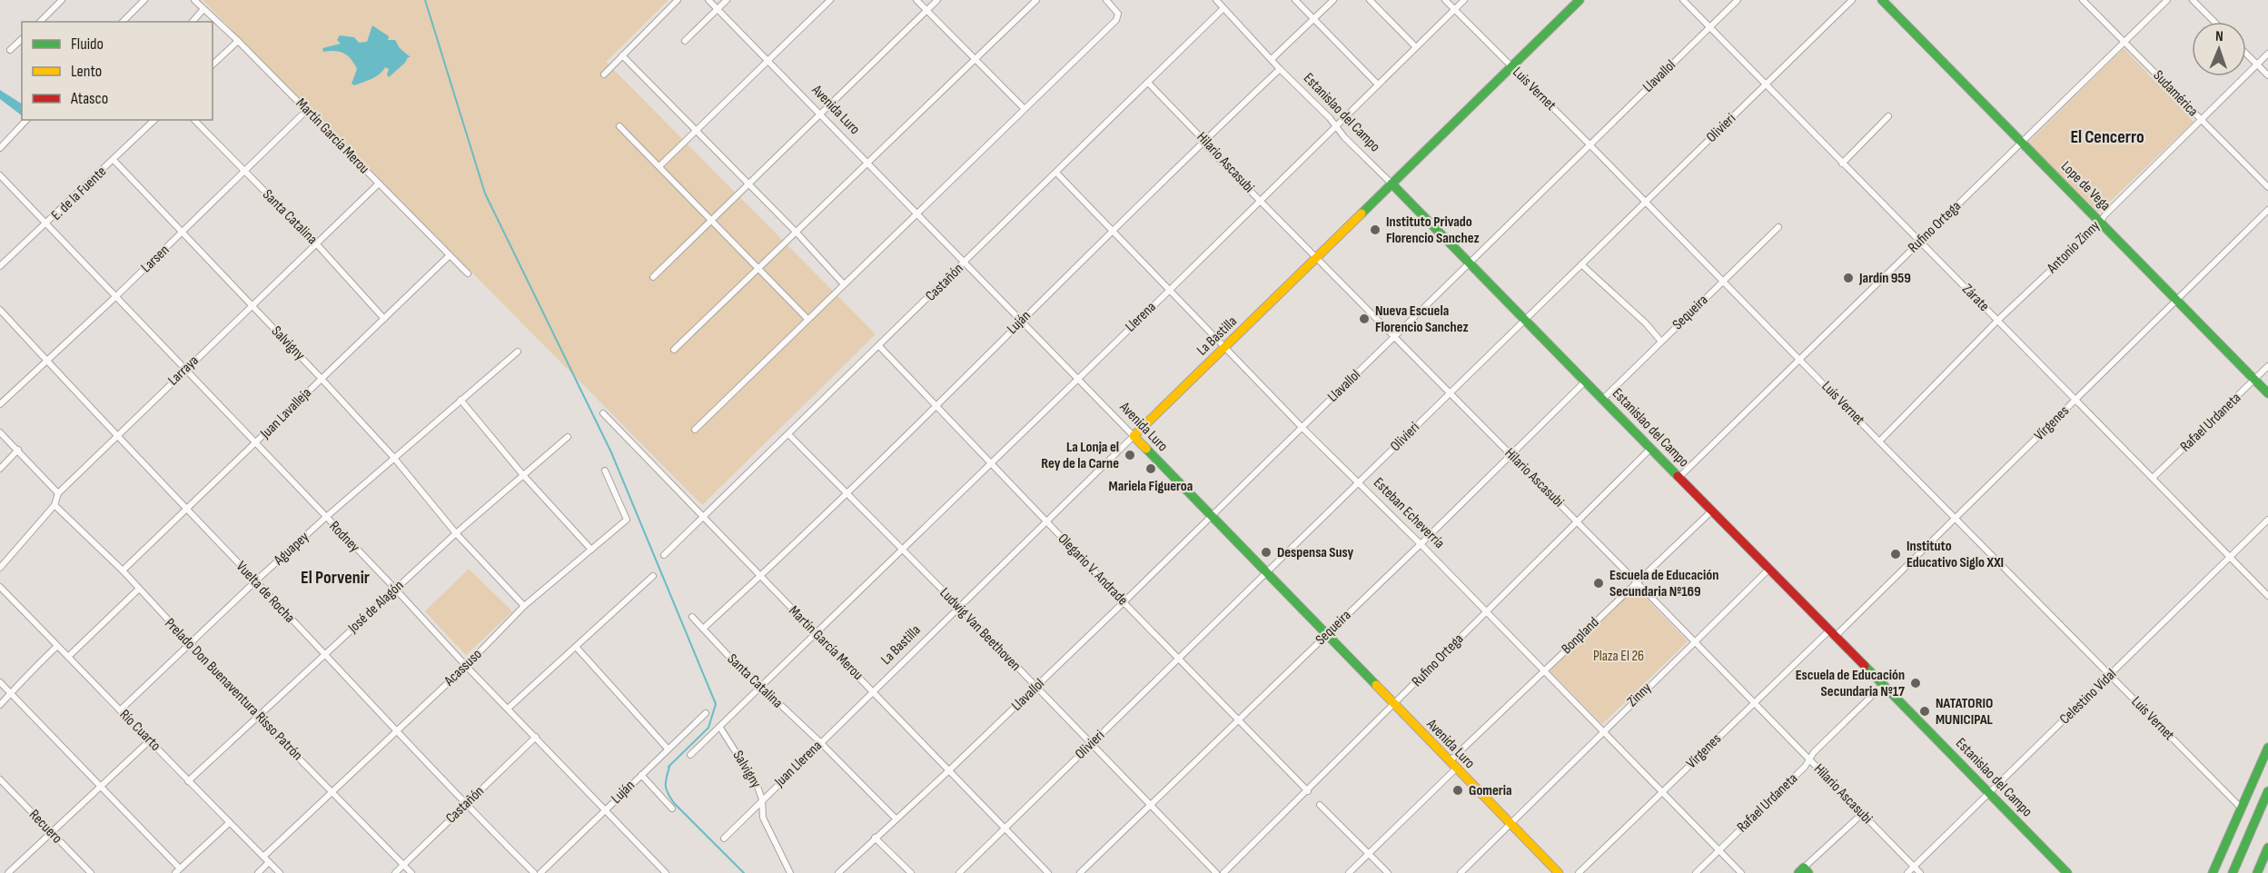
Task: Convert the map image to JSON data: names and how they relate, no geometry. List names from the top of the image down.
{
  "streets": {
    "main road": [
      "Avenida Luro",
      "Estanislao del Campo",
      "Lope de Vega",
      "La Bastilla"
    ],
    "street": [
      "Llavallol",
      "Luis Vernet",
      "Sudamérica",
      "Olivieri",
      "Martín García Merou",
      "Hilario Ascasubi",
      "E. de la Fuente",
      "Santa Catalina",
      "Rufino Ortega",
      "Antonio Zinny",
      "Larsen",
      "Castañón",
      "Zárate",
      "Sequeira",
      "Llerena",
      "Luján",
      "Salvigny",
      "Larraya",
      "Juan Lavalleja",
      "Rafael Urdaneta",
      "Vírgenes",
      "Esteban Echeverría",
      "Rodney",
      "Aguapey",
      "Olegario V. Andrade",
      "Vuelta de Rocha",
      "José de Alagón",
      "Ludwig Van Beethoven",
      "Bonpland",
      "Acassuso",
      "Prelado Don Buenaventura Risso Patrón",
      "Zinny",
      "Celestino Vidal",
      "Río Cuarto",
      "Juan Llerena",
      "Recuero"
    ]
  },
  "crossings": [
    ["Llavallol", "Luis Vernet"],
    ["Llavallol", "Avenida Luro"],
    ["Llavallol", "Estanislao del Campo"],
    ["Llavallol", "Martín García Merou"],
    ["Llavallol", "Hilario Ascasubi"],
    ["Llavallol", "Zárate"],
    ["Llavallol", "Esteban Echeverría"],
    ["Llavallol", "Olegario V. Andrade"],
    ["Llavallol", "Ludwig Van Beethoven"],
    ["Luis Vernet", "Olivieri"],
    ["Luis Vernet", "Rufino Ortega"],
    ["Luis Vernet", "Antonio Zinny"],
    ["Luis Vernet", "Sequeira"],
    ["Luis Vernet", "Llerena"],
    ["Luis Vernet", "La Bastilla"],
    ["Luis Vernet", "Vírgenes"],
    ["Luis Vernet", "Celestino Vidal"],
    ["Sudamérica", "Rufino Ortega"],
    ["Sudamérica", "Antonio Zinny"],
    ["Avenida Luro", "Olivieri"],
    ["Avenida Luro", "Rufino Ortega"],
    ["Avenida Luro", "Castañón"],
    ["Avenida Luro", "Sequeira"],
    ["Avenida Luro", "Llerena"],
    ["Avenida Luro", "Luján"],
    ["Avenida Luro", "La Bastilla"],
    ["Avenida Luro", "Bonpland"],
    ["Avenida Luro", "Zinny"],
    ["Estanislao del Campo", "Olivieri"],
    ["Estanislao del Campo", "Rufino Ortega"],
    ["Estanislao del Campo", "Castañón"],
    ["Estanislao del Campo", "Sequeira"],
    ["Estanislao del Campo", "Llerena"],
    ["Estanislao del Campo", "Luján"],
    ["Estanislao del Campo", "La Bastilla"],
    ["Estanislao del Campo", "Rafael Urdaneta"],
    ["Estanislao del Campo", "Vírgenes"],
    ["Estanislao del Campo", "Bonpland"],
    ["Estanislao del Campo", "Zinny"],
    ["Estanislao del Campo", "Celestino Vidal"],
    ["Olivieri", "Martín García Merou"],
    ["Olivieri", "Hilario Ascasubi"],
    ["Olivieri", "Zárate"],
    ["Olivieri", "Esteban Echeverría"],
    ["Olivieri", "Olegario V. Andrade"],
    ["Olivieri", "Ludwig Van Beethoven"],
    ["Martín García Merou", "Larsen"],
    ["Martín García Merou", "Castañón"],
    ["Martín García Merou", "Llerena"],
    ["Martín García Merou", "Luján"],
    ["Martín García Merou", "La Bastilla"],
    ["Martín García Merou", "Larraya"],
    ["Martín García Merou", "Juan Lavalleja"],
    ["Martín García Merou", "Juan Llerena"],
    ["Hilario Ascasubi", "Rufino Ortega"],
    ["Hilario Ascasubi", "Castañón"],
    ["Hilario Ascasubi", "Sequeira"],
    ["Hilario Ascasubi", "Llerena"],
    ["Hilario Ascasubi", "Luján"],
    ["Hilario Ascasubi", "La Bastilla"],
    ["Hilario Ascasubi", "Rafael Urdaneta"],
    ["Hilario Ascasubi", "Vírgenes"],
    ["Hilario Ascasubi", "Bonpland"],
    ["Hilario Ascasubi", "Zinny"],
    ["Hilario Ascasubi", "Celestino Vidal"],
    ["Lope de Vega", "Rufino Ortega"],
    ["Lope de Vega", "Antonio Zinny"],
    ["Lope de Vega", "Rafael Urdaneta"],
    ["Lope de Vega", "Vírgenes"],
    ["E. de la Fuente", "Salvigny"],
    ["E. de la Fuente", "Rodney"],
    ["Santa Catalina", "Larsen"],
    ["Santa Catalina", "Luján"],
    ["Santa Catalina", "Larraya"],
    ["Santa Catalina", "Juan Lavalleja"],
    ["Santa Catalina", "Juan Llerena"],
    ["Rufino Ortega", "Zárate"],
    ["Rufino Ortega", "Esteban Echeverría"],
    ["Rufino Ortega", "Olegario V. Andrade"],
    ["Antonio Zinny", "Zárate"],
    ["Larsen", "Salvigny"],
    ["Larsen", "Rodney"],
    ["Larsen", "Vuelta de Rocha"],
    ["Castañón", "Esteban Echeverría"],
    ["Castañón", "Rodney"],
    ["Castañón", "Olegario V. Andrade"],
    ["Castañón", "Vuelta de Rocha"],
    ["Castañón", "Ludwig Van Beethoven"],
    ["Castañón", "Prelado Don Buenaventura Risso Patrón"],
    ["Zárate", "Rafael Urdaneta"],
    ["Zárate", "Vírgenes"],
    ["Zárate", "Celestino Vidal"],
    ["Sequeira", "Esteban Echeverría"],
    ["Sequeira", "Olegario V. Andrade"],
    ["Sequeira", "Ludwig Van Beethoven"],
    ["Llerena", "Esteban Echeverría"],
    ["Llerena", "Olegario V. Andrade"],
    ["Llerena", "Ludwig Van Beethoven"],
    ["Luján", "Esteban Echeverría"],
    ["Luján", "Rodney"],
    ["Luján", "Olegario V. Andrade"],
    ["Luján", "Ludwig Van Beethoven"],
    ["La Bastilla", "Esteban Echeverría"],
    ["La Bastilla", "Olegario V. Andrade"],
    ["La Bastilla", "Ludwig Van Beethoven"],
    ["La Bastilla", "Juan Llerena"],
    ["Salvigny", "Larraya"],
    ["Salvigny", "Juan Lavalleja"],
    ["Salvigny", "Aguapey"],
    ["Salvigny", "José de Alagón"],
    ["Salvigny", "Acassuso"],
    ["Salvigny", "Juan Llerena"],
    ["Larraya", "Rodney"],
    ["Larraya", "Vuelta de Rocha"],
    ["Larraya", "Prelado Don Buenaventura Risso Patrón"],
    ["Juan Lavalleja", "Rodney"],
    ["Juan Lavalleja", "Vuelta de Rocha"],
    ["Juan Lavalleja", "Prelado Don Buenaventura Risso Patrón"],
    ["Rafael Urdaneta", "Esteban Echeverría"],
    ["Vírgenes", "Esteban Echeverría"],
    ["Esteban Echeverría", "Bonpland"],
    ["Esteban Echeverría", "Zinny"],
    ["Rodney", "Aguapey"],
    ["Rodney", "José de Alagón"],
    ["Rodney", "Acassuso"],
    ["Aguapey", "Vuelta de Rocha"],
    ["Aguapey", "Prelado Don Buenaventura Risso Patrón"],
    ["Aguapey", "Río Cuarto"],
    ["Vuelta de Rocha", "José de Alagón"],
    ["Vuelta de Rocha", "Acassuso"],
    ["José de Alagón", "Prelado Don Buenaventura Risso Patrón"],
    ["José de Alagón", "Río Cuarto"],
    ["Acassuso", "Prelado Don Buenaventura Risso Patrón"],
    ["Acassuso", "Río Cuarto"]
  ],
  "districts": ["El Cencerro", "El Porvenir"],
  "parks": ["Plaza El 26"],
  "places": [
    "Instituto Privado Florencio Sanchez",
    "Jardín 959",
    "Nueva Escuela Florencio Sanchez",
    "La Lonja el Rey de la Carne",
    "Mariela Figueroa",
    "Despensa Susy",
    "Instituto Educativo Siglo XXI",
    "Escuela de Educación Secundaria Nº169",
    "Escuela de Educación Secundaria Nº17",
    "NATATORIO MUNICIPAL",
    "Gomeria"
  ],
  "legend": ["Fluido", "Lento", "Atasco"],
  "north": "top"
}
